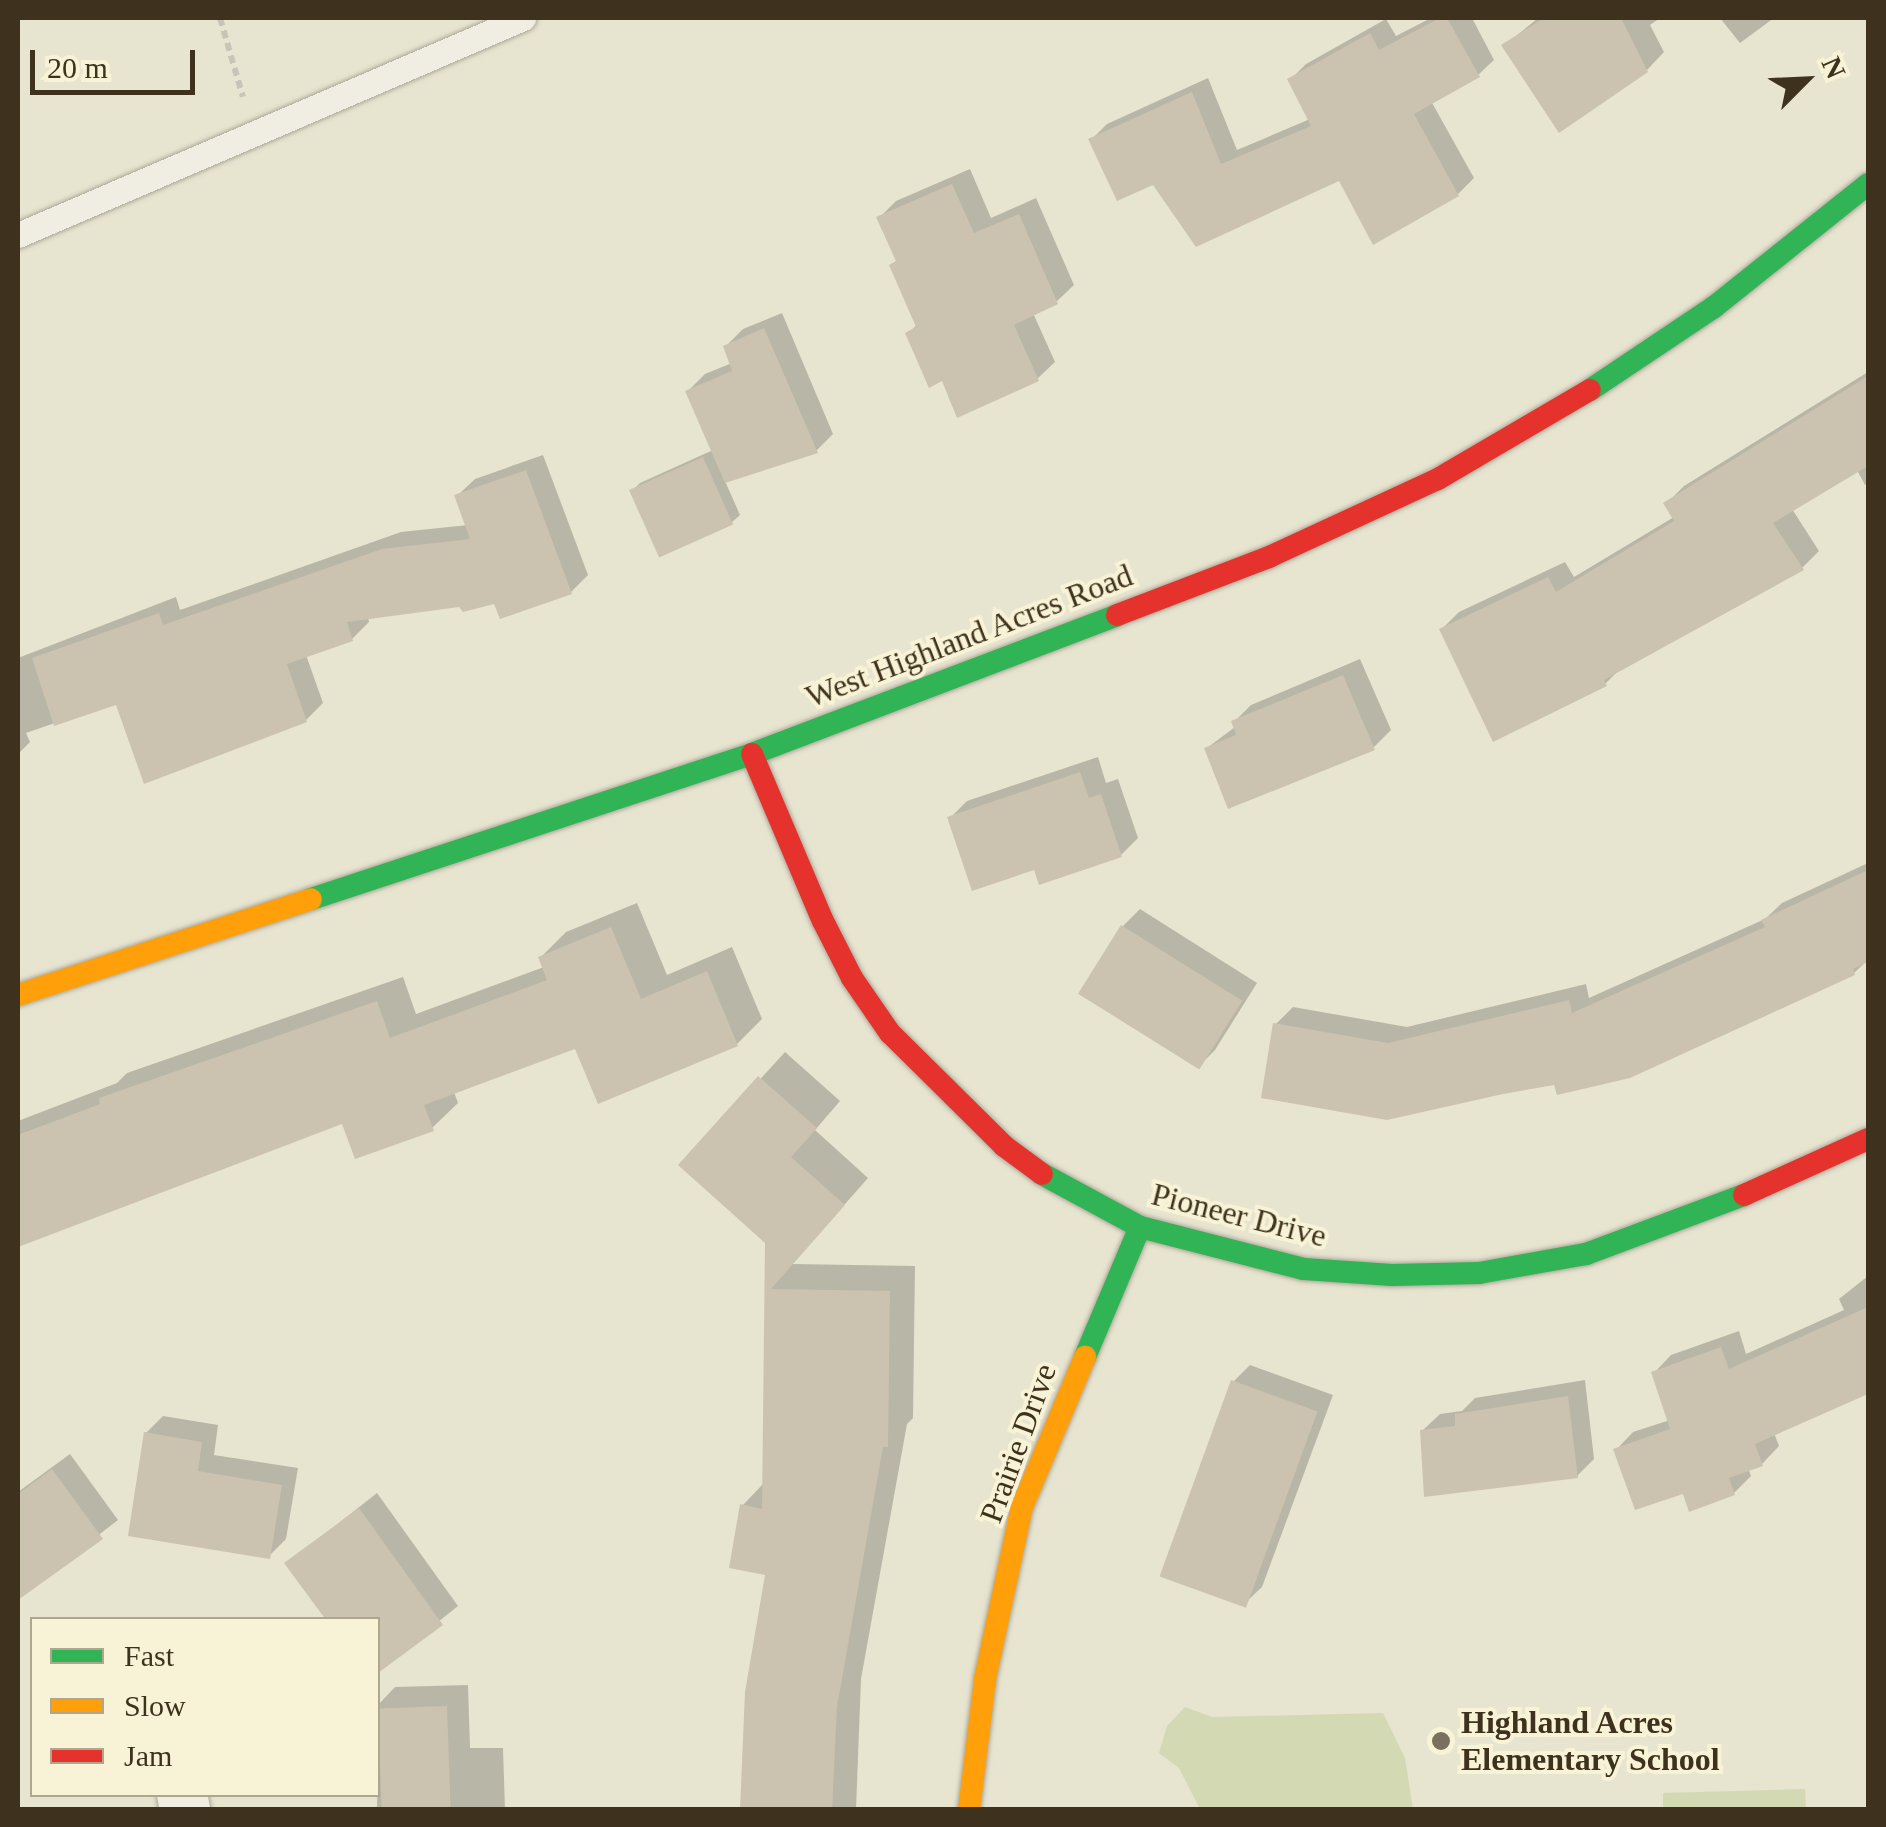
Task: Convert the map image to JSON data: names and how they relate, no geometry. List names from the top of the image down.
{
  "streets": {
    "street": ["West Highland Acres Road", "Pioneer Drive", "Prairie Drive"]
  },
  "crossings": [
    ["West Highland Acres Road", "Pioneer Drive"],
    ["Pioneer Drive", "Prairie Drive"]
  ],
  "places": ["Highland Acres Elementary School"],
  "legend": ["Fast", "Slow", "Jam"],
  "scale_bar": "20 m",
  "north": "top right"
}
